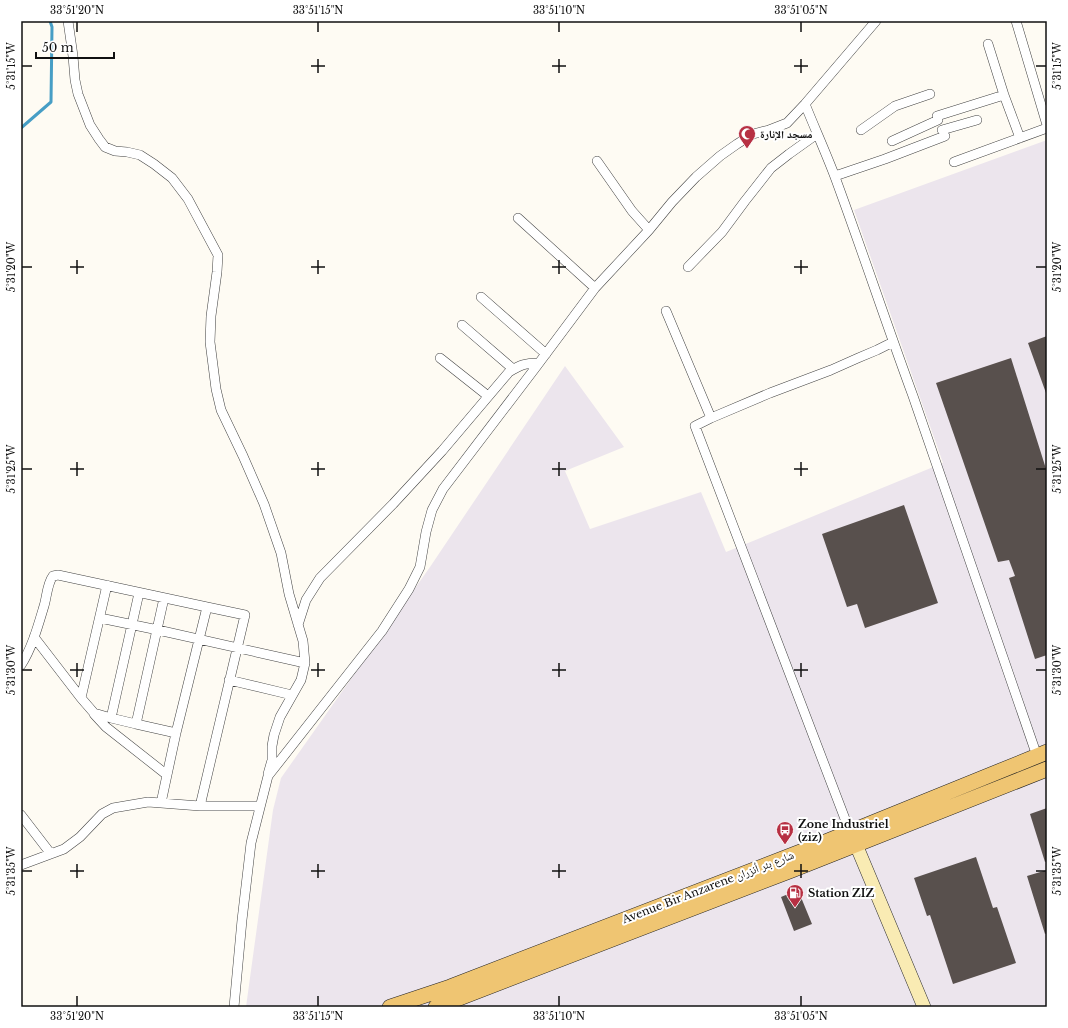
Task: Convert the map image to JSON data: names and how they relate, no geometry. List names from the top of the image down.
{
  "streets": {
    "main road": ["Avenue Bir Anzarene شارع بئر أنزران"]
  },
  "places": {
    "mosque": ["مسجد الإنارة"],
    "bus stop": ["Zone Industriel (ziz)"],
    "fuel station": ["Station ZIZ"]
  },
  "scale_bar": "50 m",
  "coordinates": [
    "33°51'20\"N",
    "33°51'15\"N",
    "33°51'10\"N",
    "33°51'05\"N",
    "5°31'15\"W",
    "5°31'20\"W",
    "5°31'25\"W",
    "5°31'30\"W",
    "5°31'35\"W"
  ]
}
